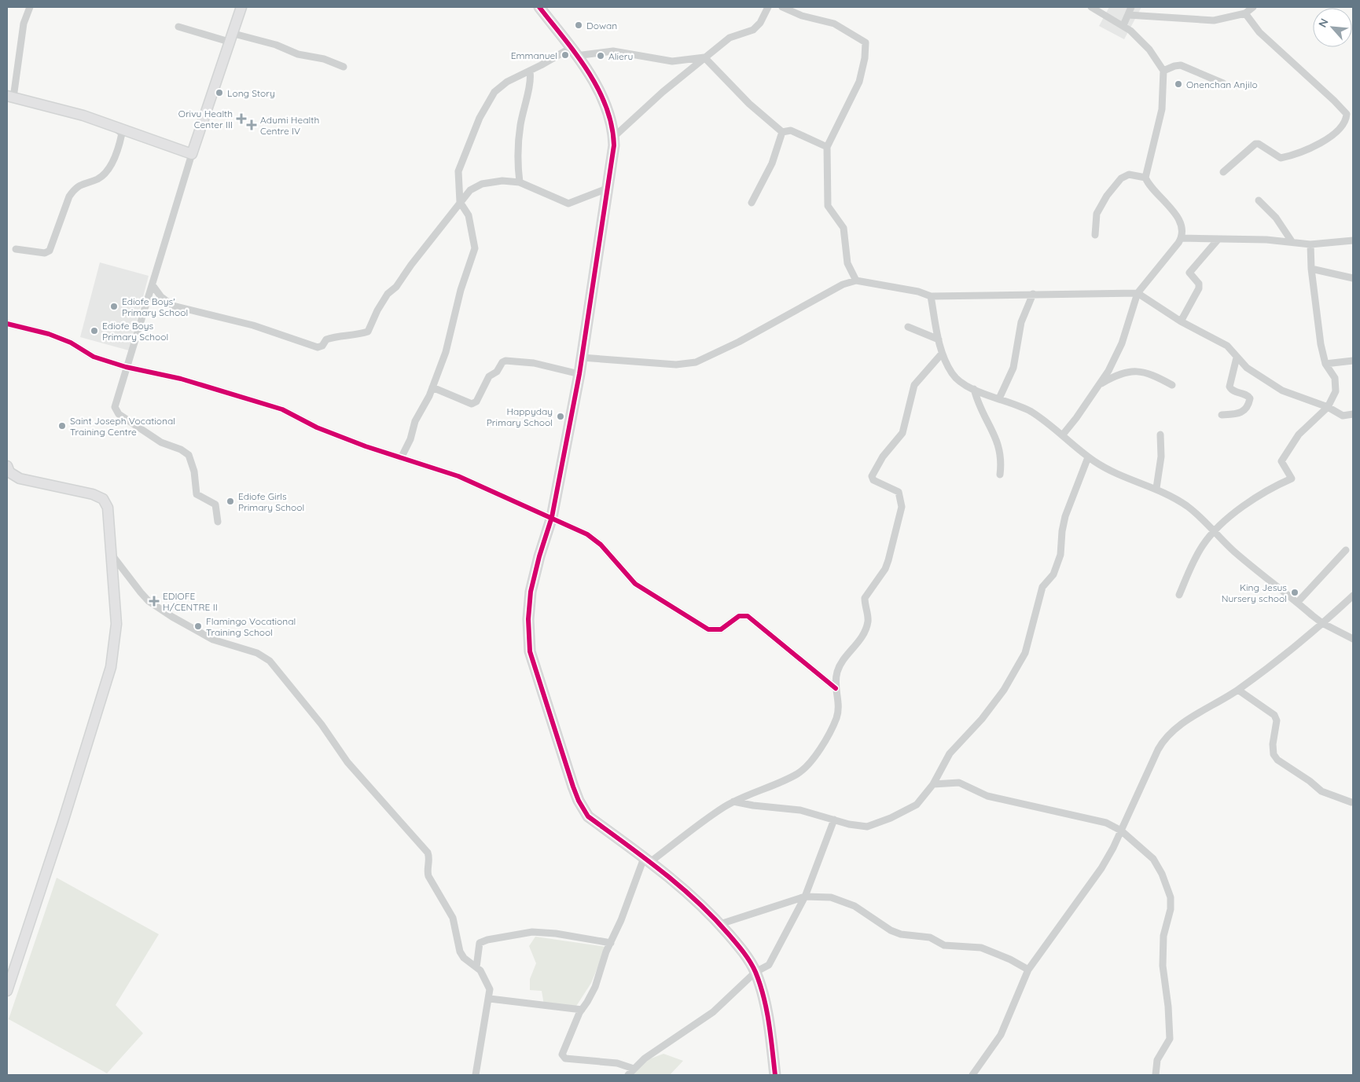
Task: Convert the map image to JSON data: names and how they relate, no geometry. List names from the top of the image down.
{
  "places": {
    "other": [
      "Dowan",
      "Emmanuel",
      "Alieru",
      "Onenchan Anjilo",
      "Long Story",
      "Ediofe Boys' Primary School",
      "Ediofe Boys Primary School",
      "Happyday Primary School",
      "Saint Joseph Vocational Training Centre",
      "Ediofe Girls Primary School",
      "King Jesus Nursery school",
      "Flamingo Vocational Training School"
    ],
    "health": ["Orivu Health Center III", "Adumi Health Centre IV", "EDIOFE H/CENTRE II"]
  },
  "north": "top left"
}
